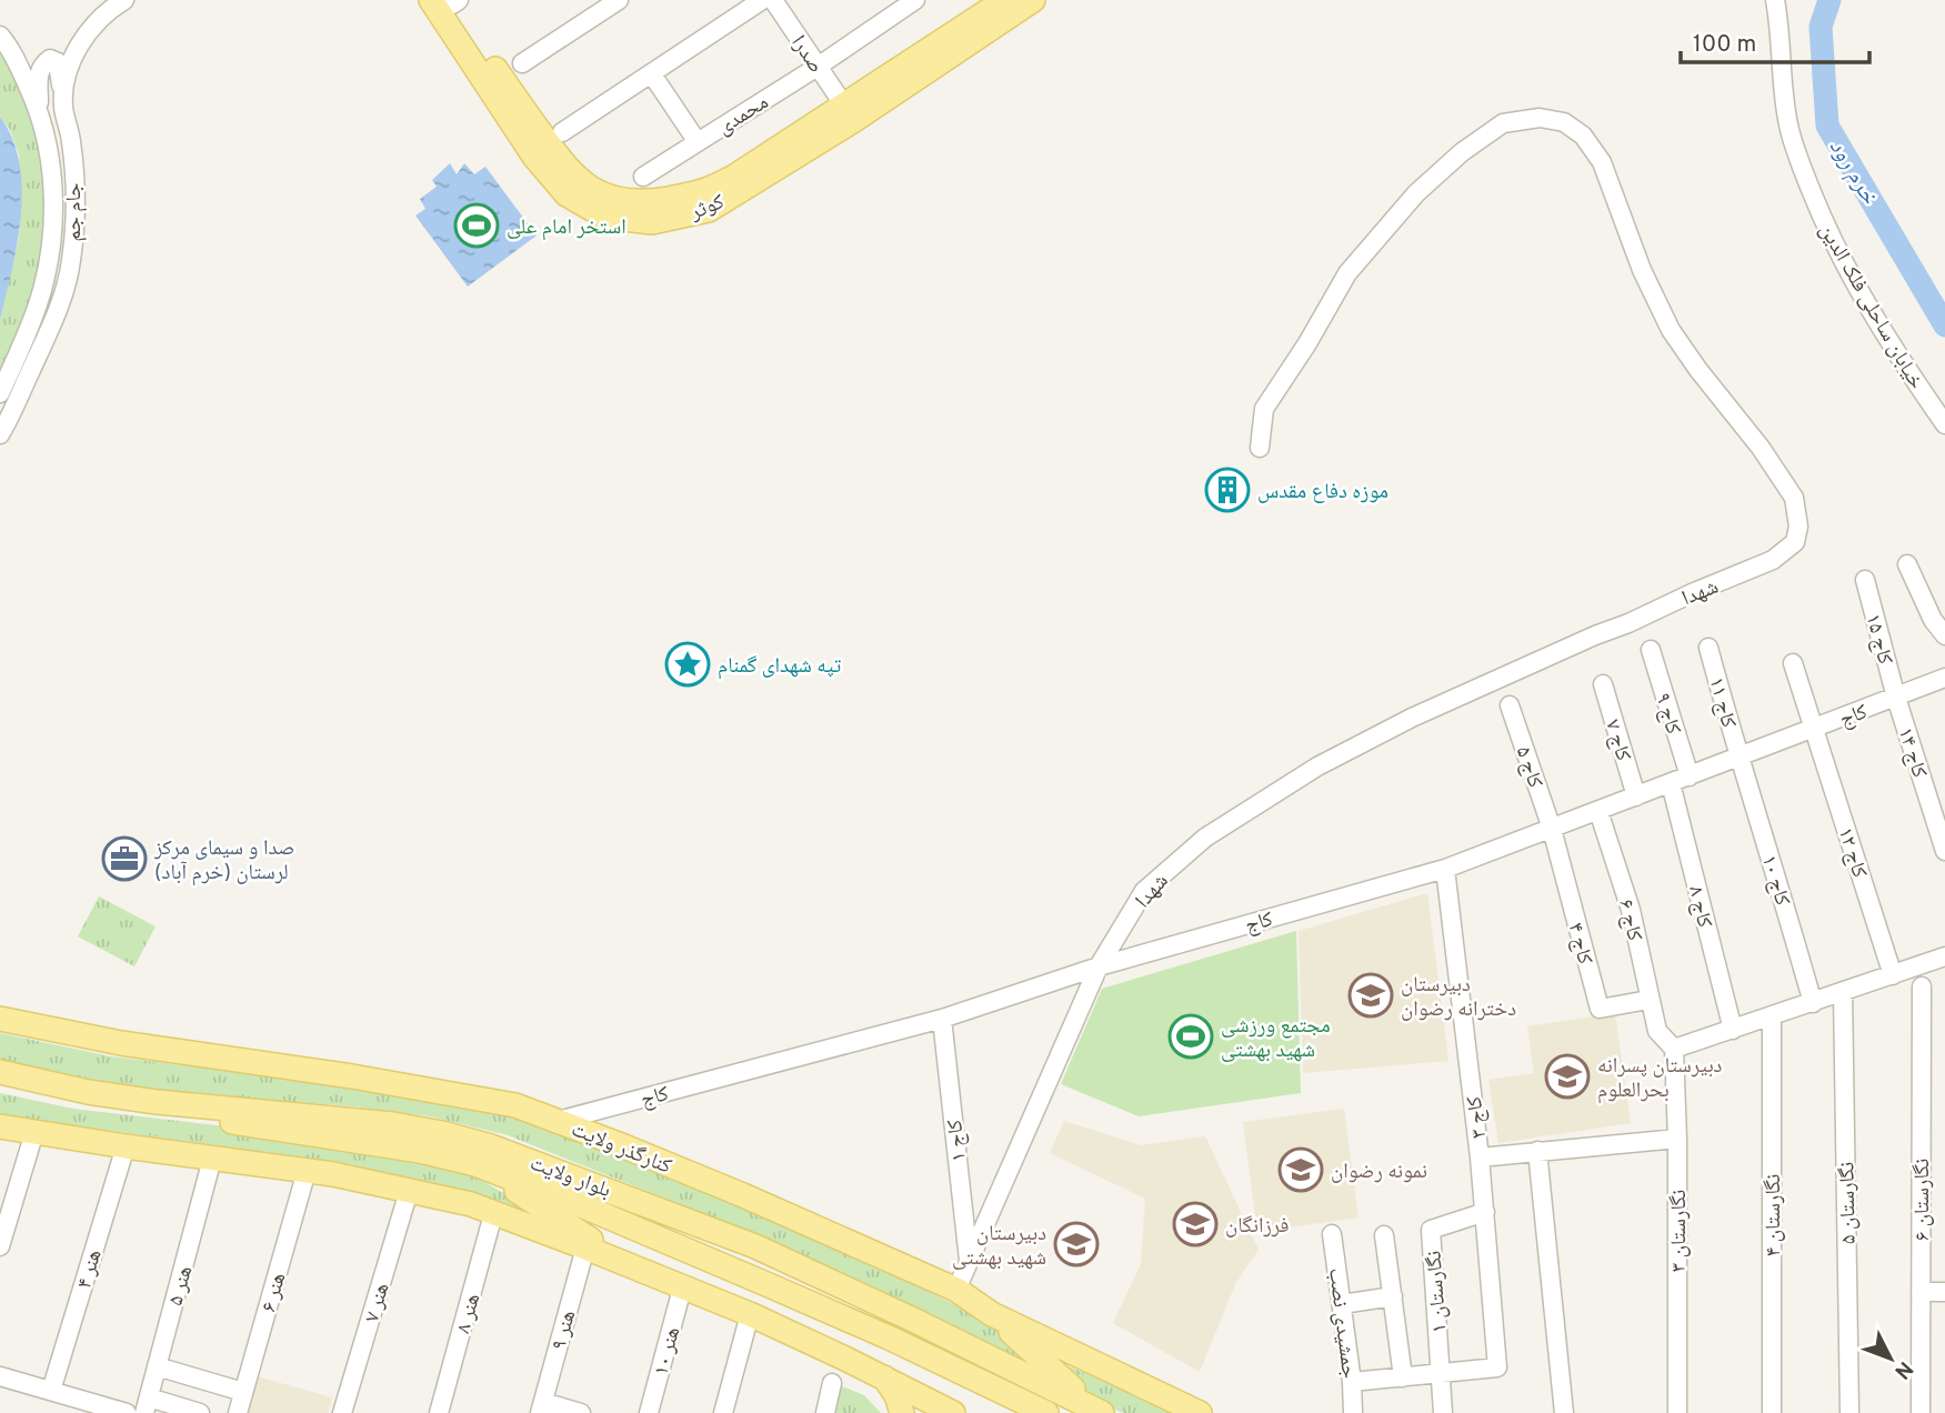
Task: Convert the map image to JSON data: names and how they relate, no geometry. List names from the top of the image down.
{
  "streets": {
    "main road": ["کوثر", "کنارگذر ولایت", "بلوار ولایت"],
    "street": [
      "صدرا",
      "محمدی",
      "جام جم",
      "خیابان ساحلی فلک الدین",
      "شهدا",
      "کاج ۱۵",
      "کاج ۱۱",
      "کاج ۹",
      "کاج",
      "کاج ۷",
      "کاج ۱۴",
      "کاج ۵",
      "کاج ۱۲",
      "کاج ۱۰",
      "کاج ۸",
      "کاج ۶",
      "کاج ۴",
      "کاج ۳",
      "کاج ۱",
      "نگارستان ۶",
      "نگارستان ۵",
      "نگارستان ۴",
      "نگارستان ۳",
      "هنر ۴",
      "هنر ۵",
      "هنر ۶",
      "نگارستان ۱",
      "هنر ۷",
      "هنر ۸",
      "جمشیدی نصب",
      "هنر ۹",
      "هنر ۱۰"
    ]
  },
  "crossings": [
    ["صدرا", "محمدی"],
    ["صدرا", "کوثر"],
    ["شهدا", "کاج"],
    ["شهدا", "کاج ۱"],
    ["شهدا", "کنارگذر ولایت"],
    ["کاج ۱۵", "کاج"],
    ["کاج ۱۵", "کاج ۱۴"],
    ["کاج ۱۱", "کاج"],
    ["کاج ۱۱", "کاج ۱۰"],
    ["کاج ۹", "کاج"],
    ["کاج", "کاج ۷"],
    ["کاج", "کاج ۱۴"],
    ["کاج", "کاج ۵"],
    ["کاج", "کاج ۱۲"],
    ["کاج", "کاج ۱۰"],
    ["کاج", "کاج ۸"],
    ["کاج", "کاج ۶"],
    ["کاج", "کاج ۴"],
    ["کاج", "کاج ۳"],
    ["کاج", "کاج ۱"],
    ["کاج", "کنارگذر ولایت"],
    ["کاج ۵", "کاج ۴"],
    ["کاج ۶", "کاج ۴"],
    ["کاج ۶", "نگارستان ۳"],
    ["کاج ۳", "نگارستان ۱"]
  ],
  "water": ["خرم رود"],
  "places": {
    "sports": ["استخر امام علی", "مجتمع ورزشی شهید بهشتی"],
    "building": ["موزه دفاع مقدس"],
    "place": ["تپه شهدای گمنام"],
    "office": ["صدا و سیمای مرکز لرستان (خرم آباد)"],
    "school or university": [
      "دبیرستان دخترانه رضوان",
      "دبیرستان پسرانه بحرالعلوم",
      "نمونه رضوان",
      "فرزانگان",
      "دبیرستان شهید بهشتی"
    ]
  },
  "scale_bar": "100 m",
  "north": "bottom right"
}
